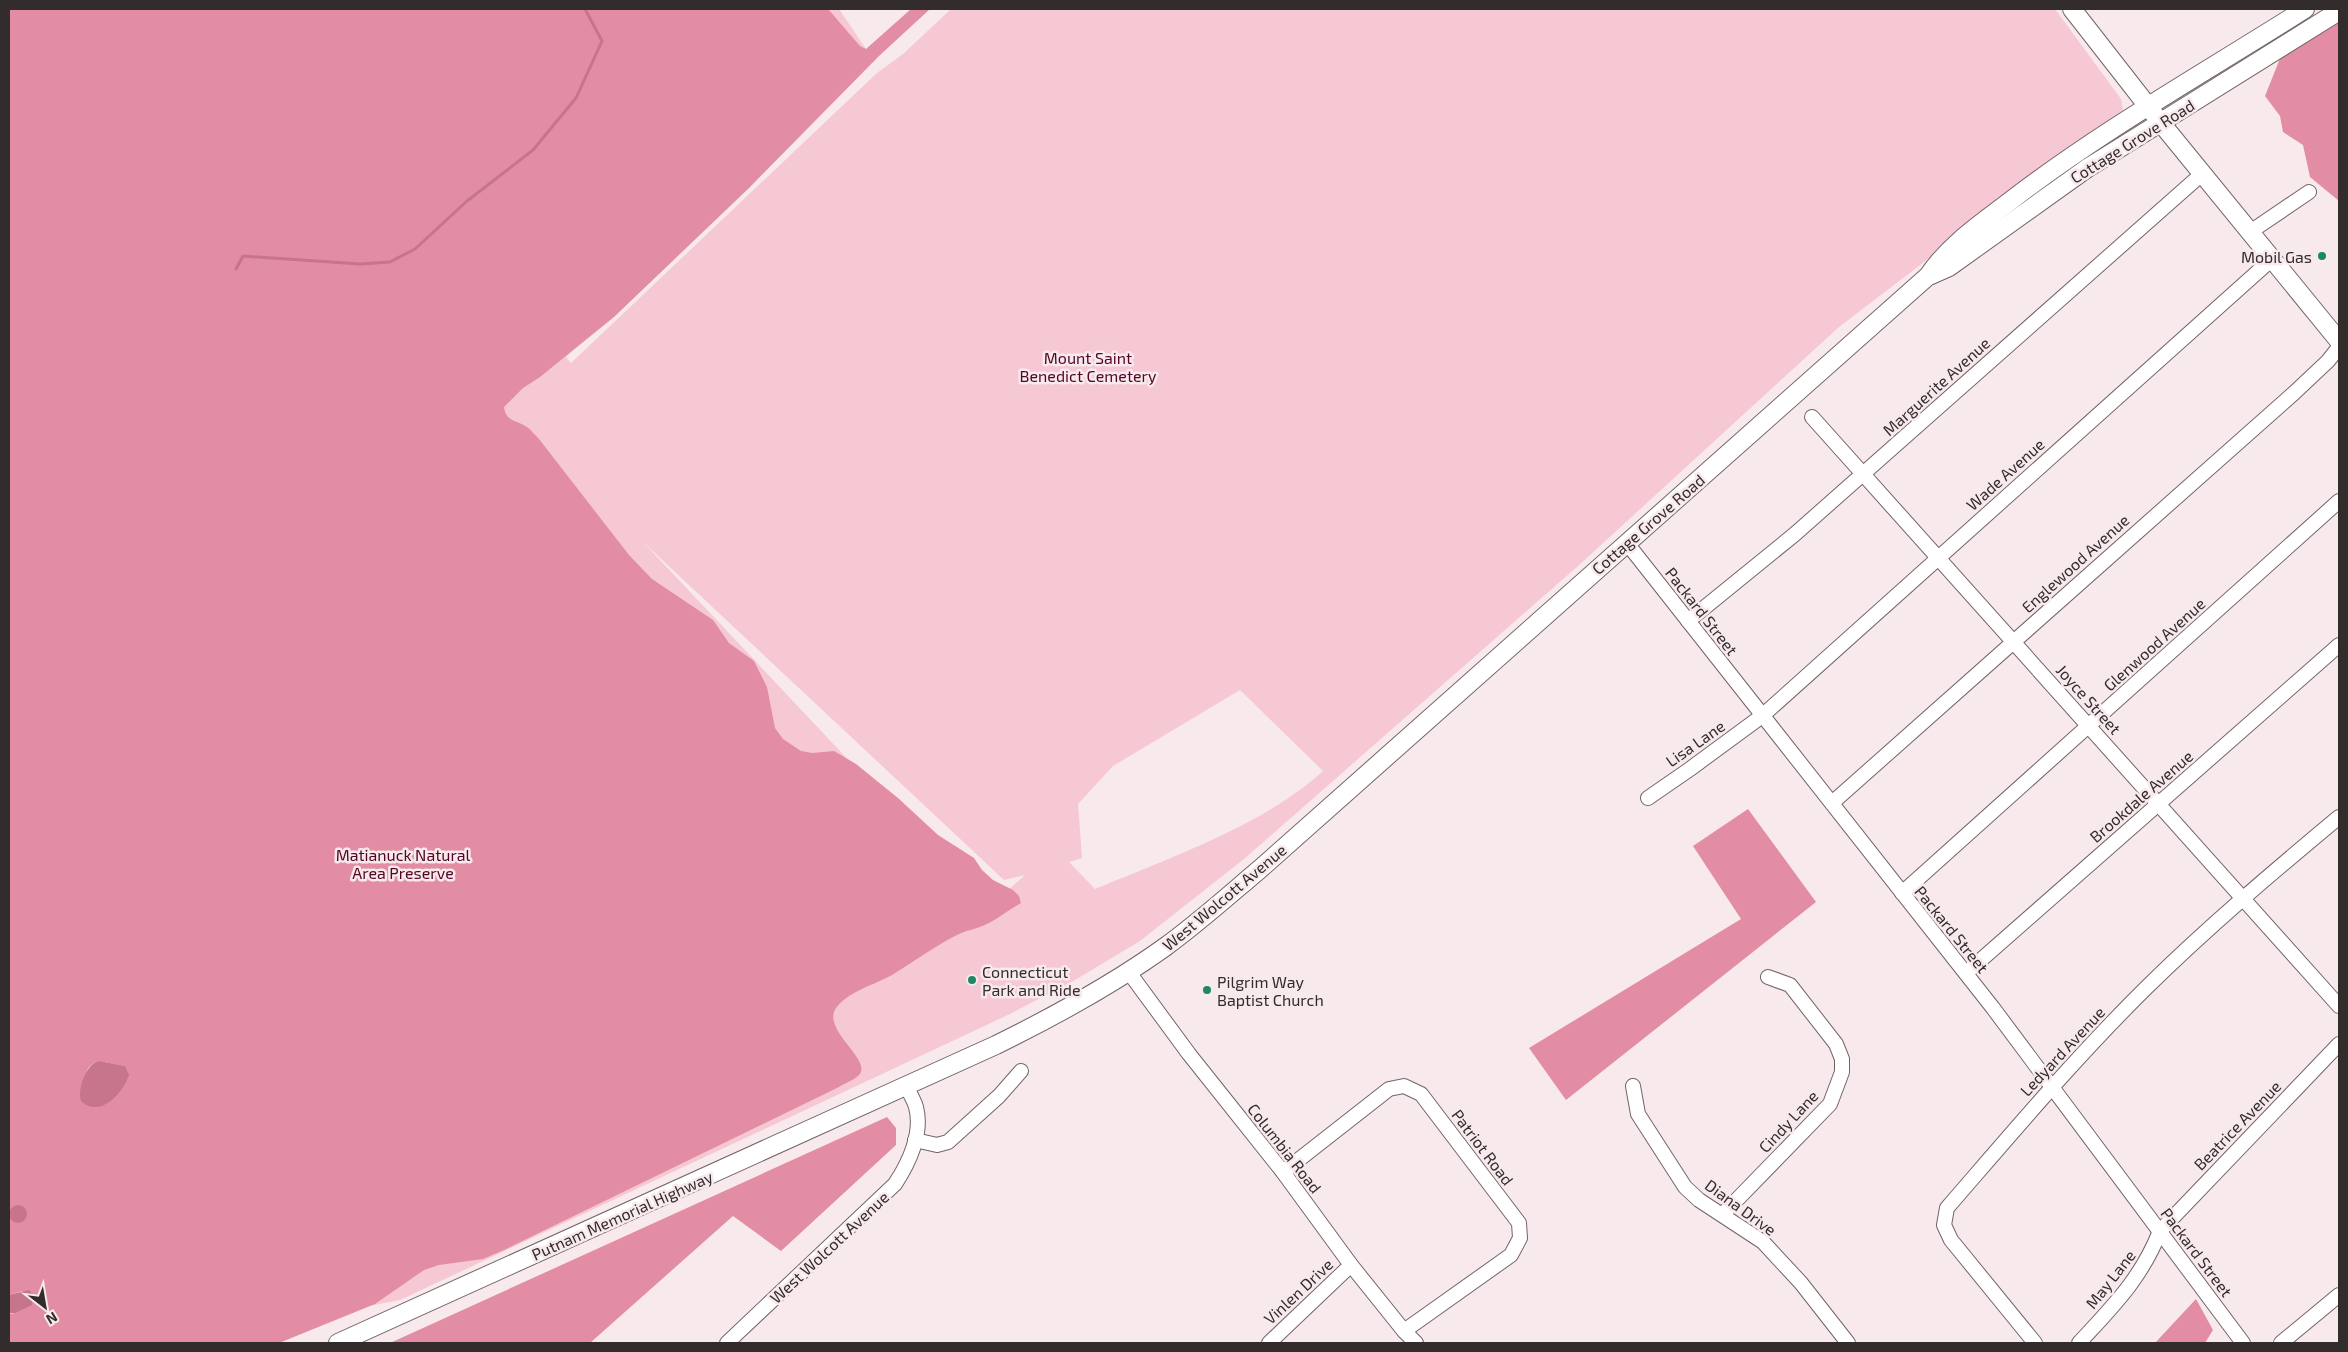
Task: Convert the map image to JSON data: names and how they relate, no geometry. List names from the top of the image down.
{
  "streets": {
    "main road": ["Cottage Grove Road", "West Wolcott Avenue", "Putnam Memorial Highway"],
    "street": [
      "Marguerite Avenue",
      "Wade Avenue",
      "Englewood Avenue",
      "Packard Street",
      "Glenwood Avenue",
      "Joyce Street",
      "Lisa Lane",
      "Brookdale Avenue",
      "Ledyard Avenue",
      "Cindy Lane",
      "Beatrice Avenue",
      "Patriot Road",
      "Columbia Road",
      "Diana Drive",
      "May Lane",
      "Vinlen Drive"
    ]
  },
  "crossings": [
    ["Cottage Grove Road", "Packard Street"],
    ["Cottage Grove Road", "West Wolcott Avenue"],
    ["Marguerite Avenue", "Packard Street"],
    ["Marguerite Avenue", "Joyce Street"],
    ["Wade Avenue", "Packard Street"],
    ["Wade Avenue", "Joyce Street"],
    ["Wade Avenue", "Lisa Lane"],
    ["Englewood Avenue", "Packard Street"],
    ["Englewood Avenue", "Joyce Street"],
    ["Packard Street", "Glenwood Avenue"],
    ["Packard Street", "Lisa Lane"],
    ["Packard Street", "Brookdale Avenue"],
    ["Packard Street", "Ledyard Avenue"],
    ["Packard Street", "Beatrice Avenue"],
    ["Packard Street", "May Lane"],
    ["Glenwood Avenue", "Joyce Street"],
    ["Joyce Street", "Brookdale Avenue"],
    ["Joyce Street", "Ledyard Avenue"],
    ["West Wolcott Avenue", "Columbia Road"],
    ["West Wolcott Avenue", "Putnam Memorial Highway"],
    ["Cindy Lane", "Diana Drive"],
    ["Beatrice Avenue", "May Lane"],
    ["Patriot Road", "Columbia Road"],
    ["Columbia Road", "Vinlen Drive"]
  ],
  "parks": ["Mount Saint Benedict Cemetery", "Matianuck Natural Area Preserve"],
  "places": ["Mobil Gas", "Connecticut Park and Ride", "Pilgrim Way Baptist Church"],
  "north": "bottom right"
}
